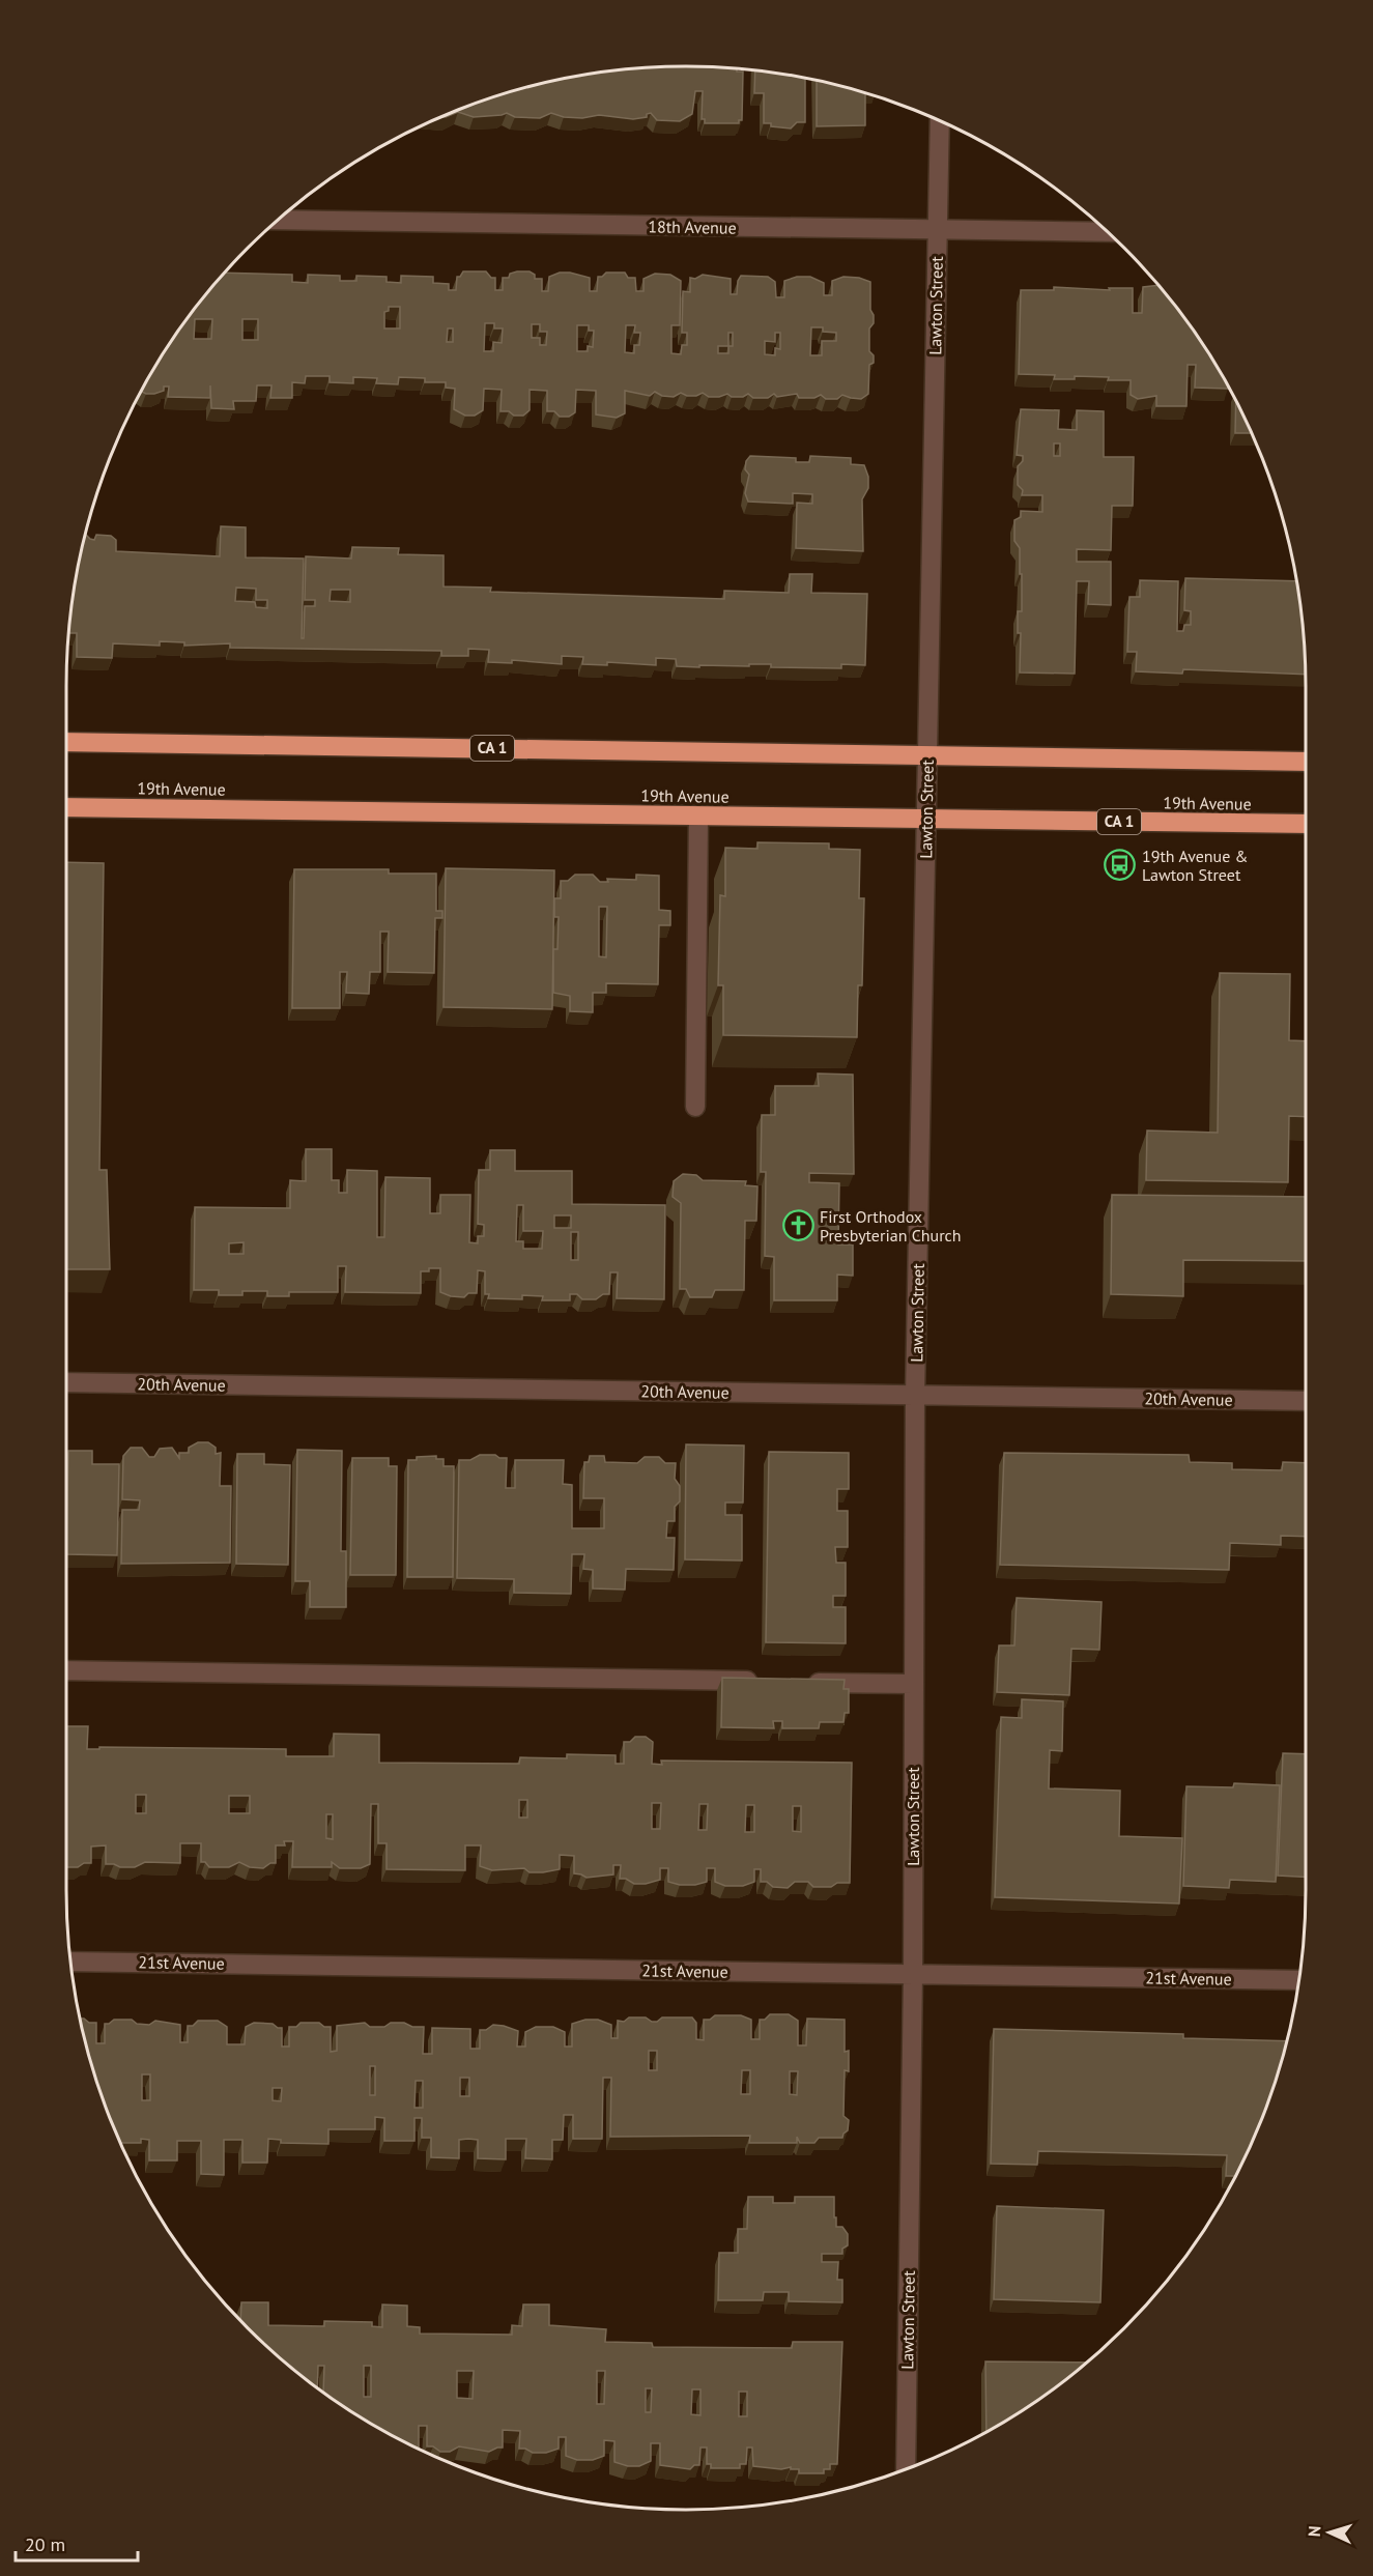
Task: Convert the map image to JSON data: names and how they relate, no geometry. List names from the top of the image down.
{
  "streets": {
    "highway": ["CA 1", "19th Avenue"],
    "street": [
      "18th Avenue",
      "Lawton Street",
      "20th Avenue",
      "21st Avenue"
    ]
  },
  "crossings": [
    ["18th Avenue", "Lawton Street"],
    ["Lawton Street", "CA 1"],
    ["Lawton Street", "19th Avenue"],
    ["Lawton Street", "20th Avenue"],
    ["Lawton Street", "21st Avenue"]
  ],
  "places": {
    "bus stop": ["19th Avenue & Lawton Street"],
    "church": ["First Orthodox Presbyterian Church"]
  },
  "scale_bar": "20 m",
  "north": "left"
}
